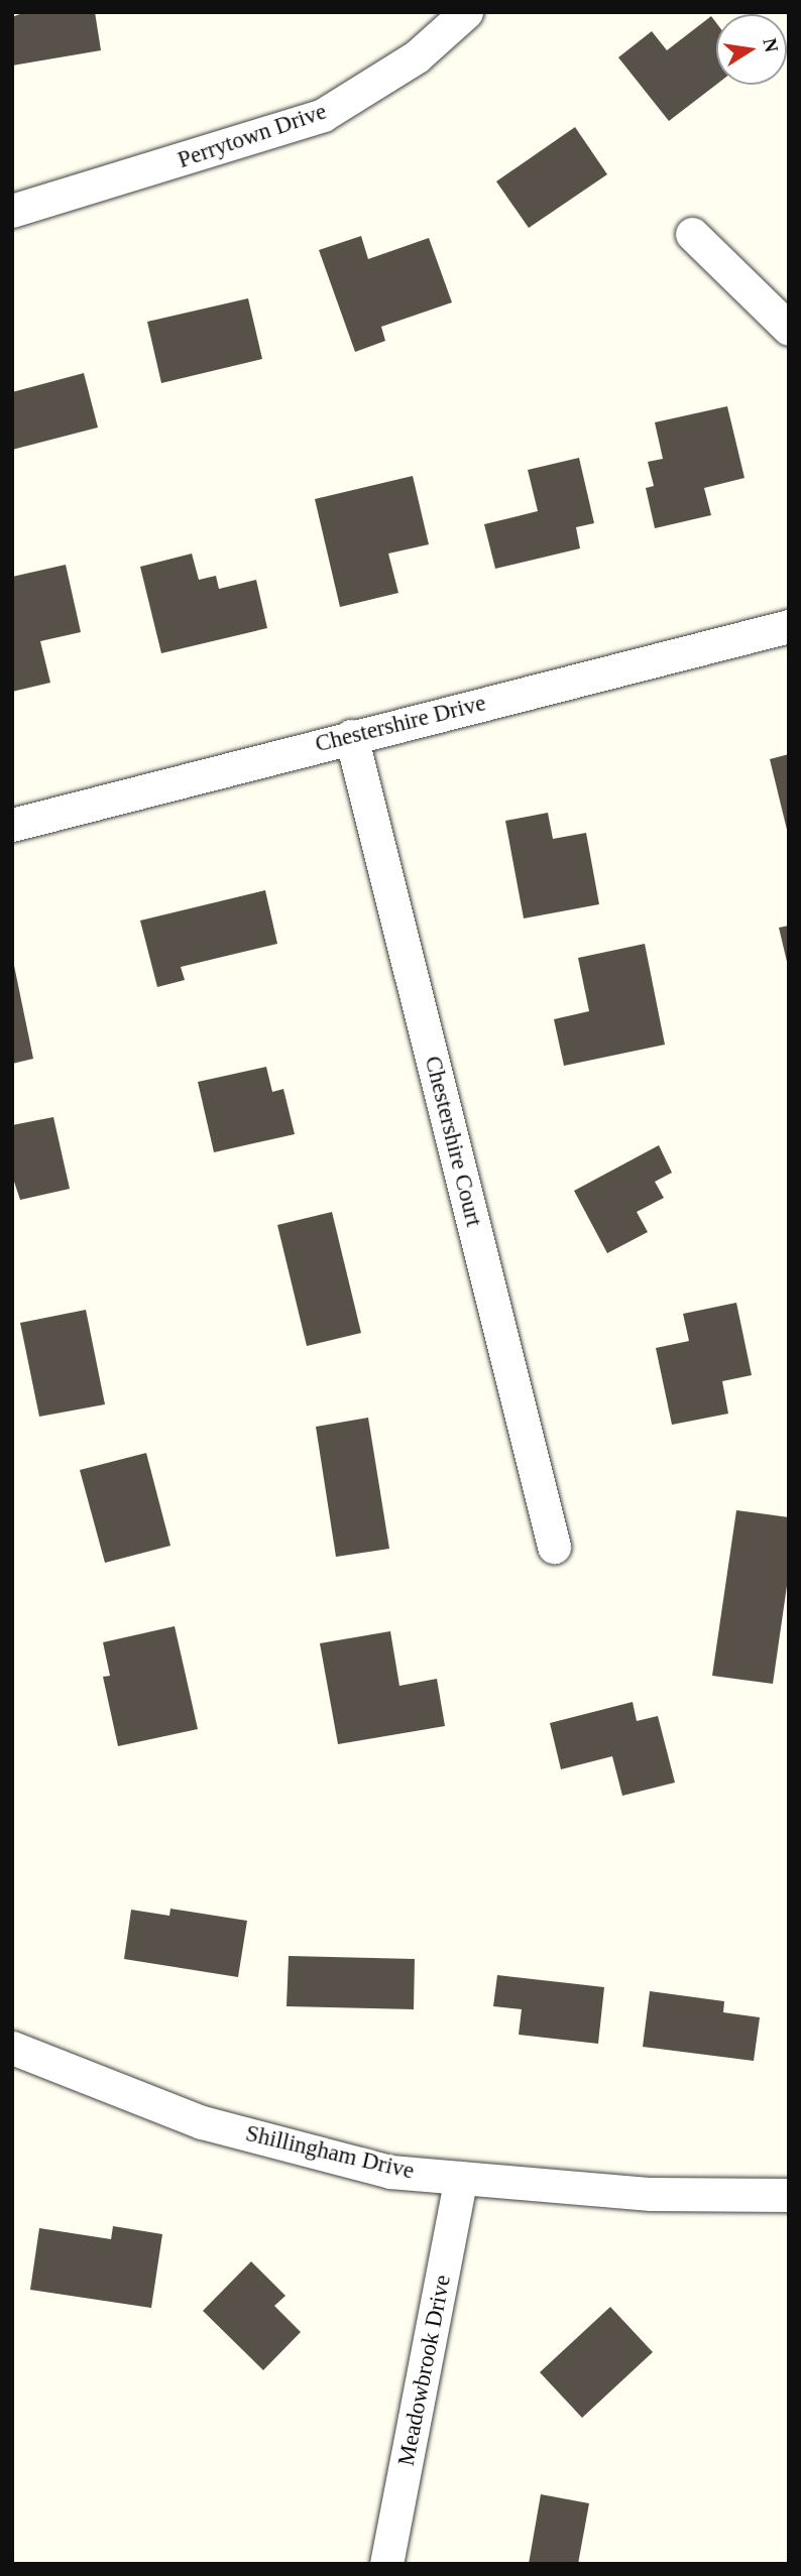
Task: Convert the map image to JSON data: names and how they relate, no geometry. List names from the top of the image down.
{
  "streets": {
    "street": [
      "Perrytown Drive",
      "Chestershire Drive",
      "Chestershire Court",
      "Shillingham Drive",
      "Meadowbrook Drive"
    ]
  },
  "crossings": [
    ["Chestershire Drive", "Chestershire Court"],
    ["Shillingham Drive", "Meadowbrook Drive"]
  ],
  "north": "right"
}
